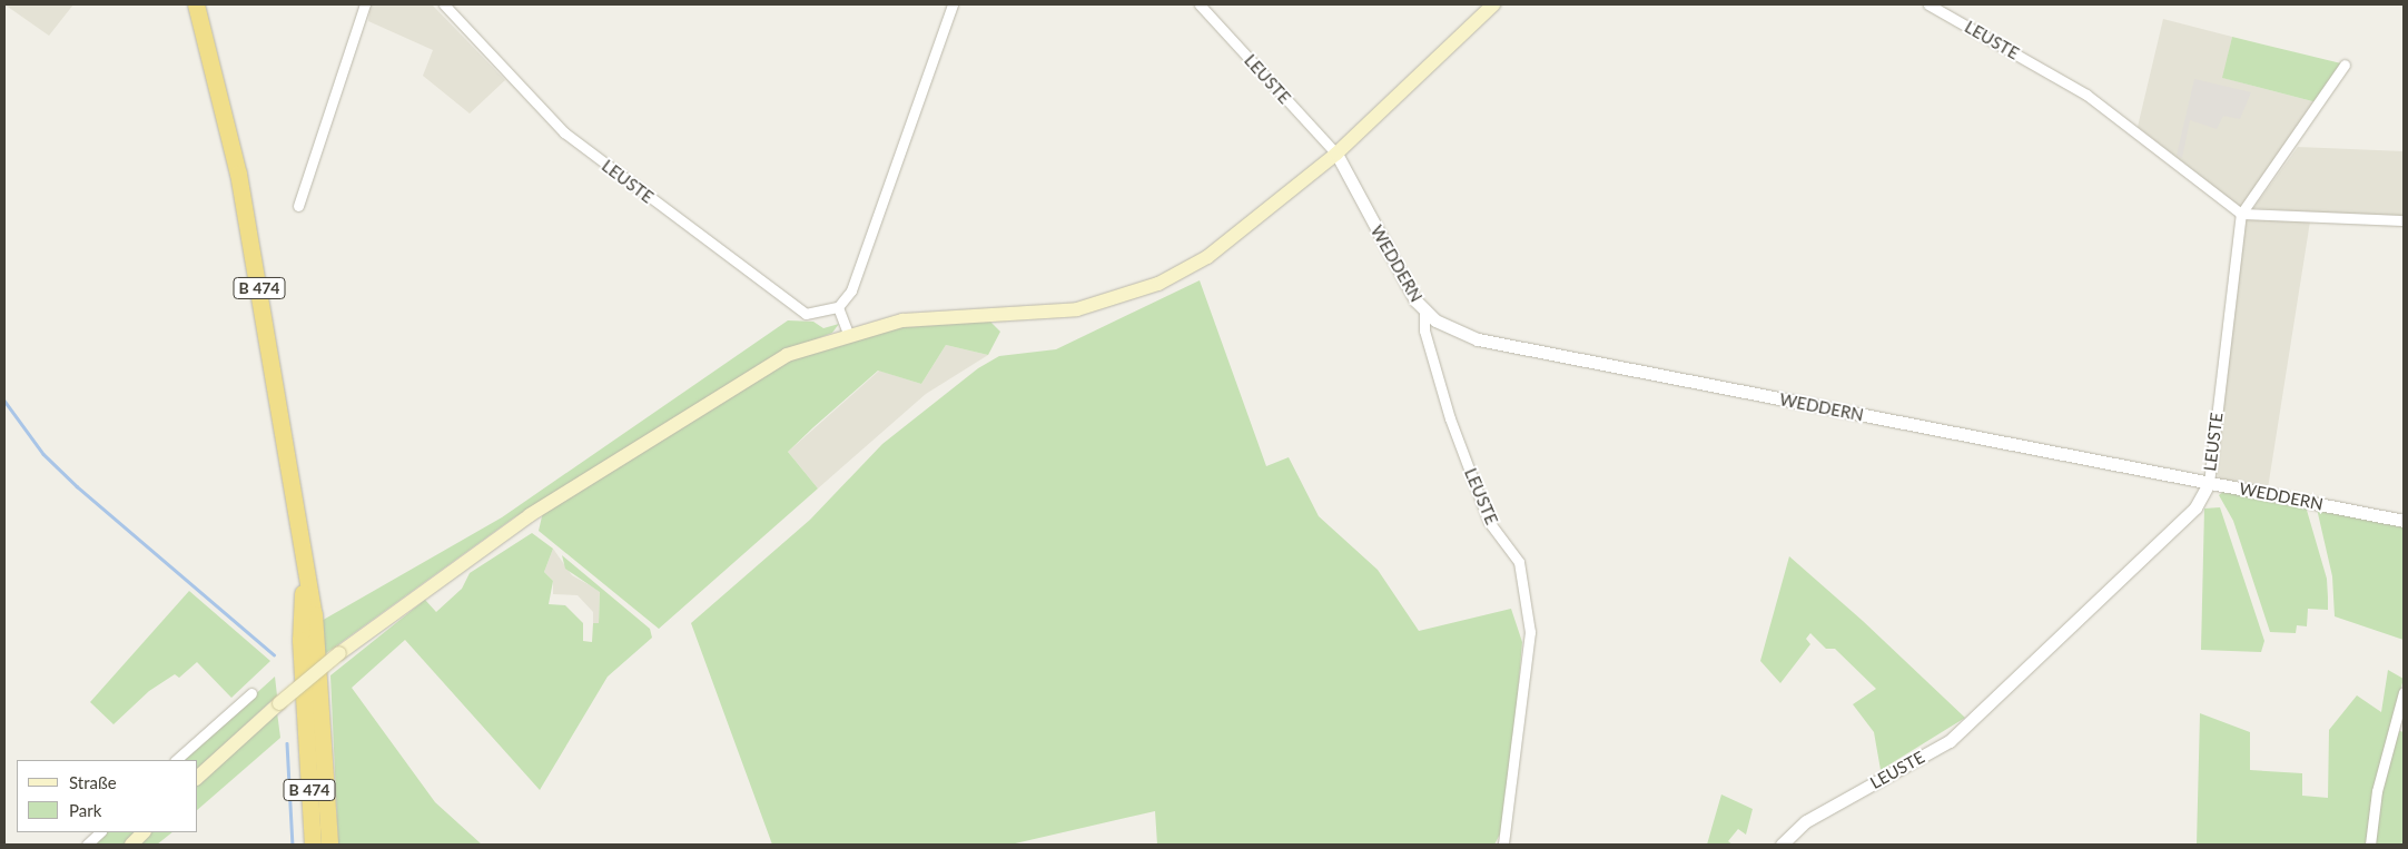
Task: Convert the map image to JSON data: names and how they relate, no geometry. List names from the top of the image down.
{
  "streets": {
    "highway": ["B 474"],
    "street": ["LEUSTE", "WEDDERN"]
  },
  "crossings": [
    ["LEUSTE", "WEDDERN"]
  ],
  "legend": ["Straße", "Park"]
}
